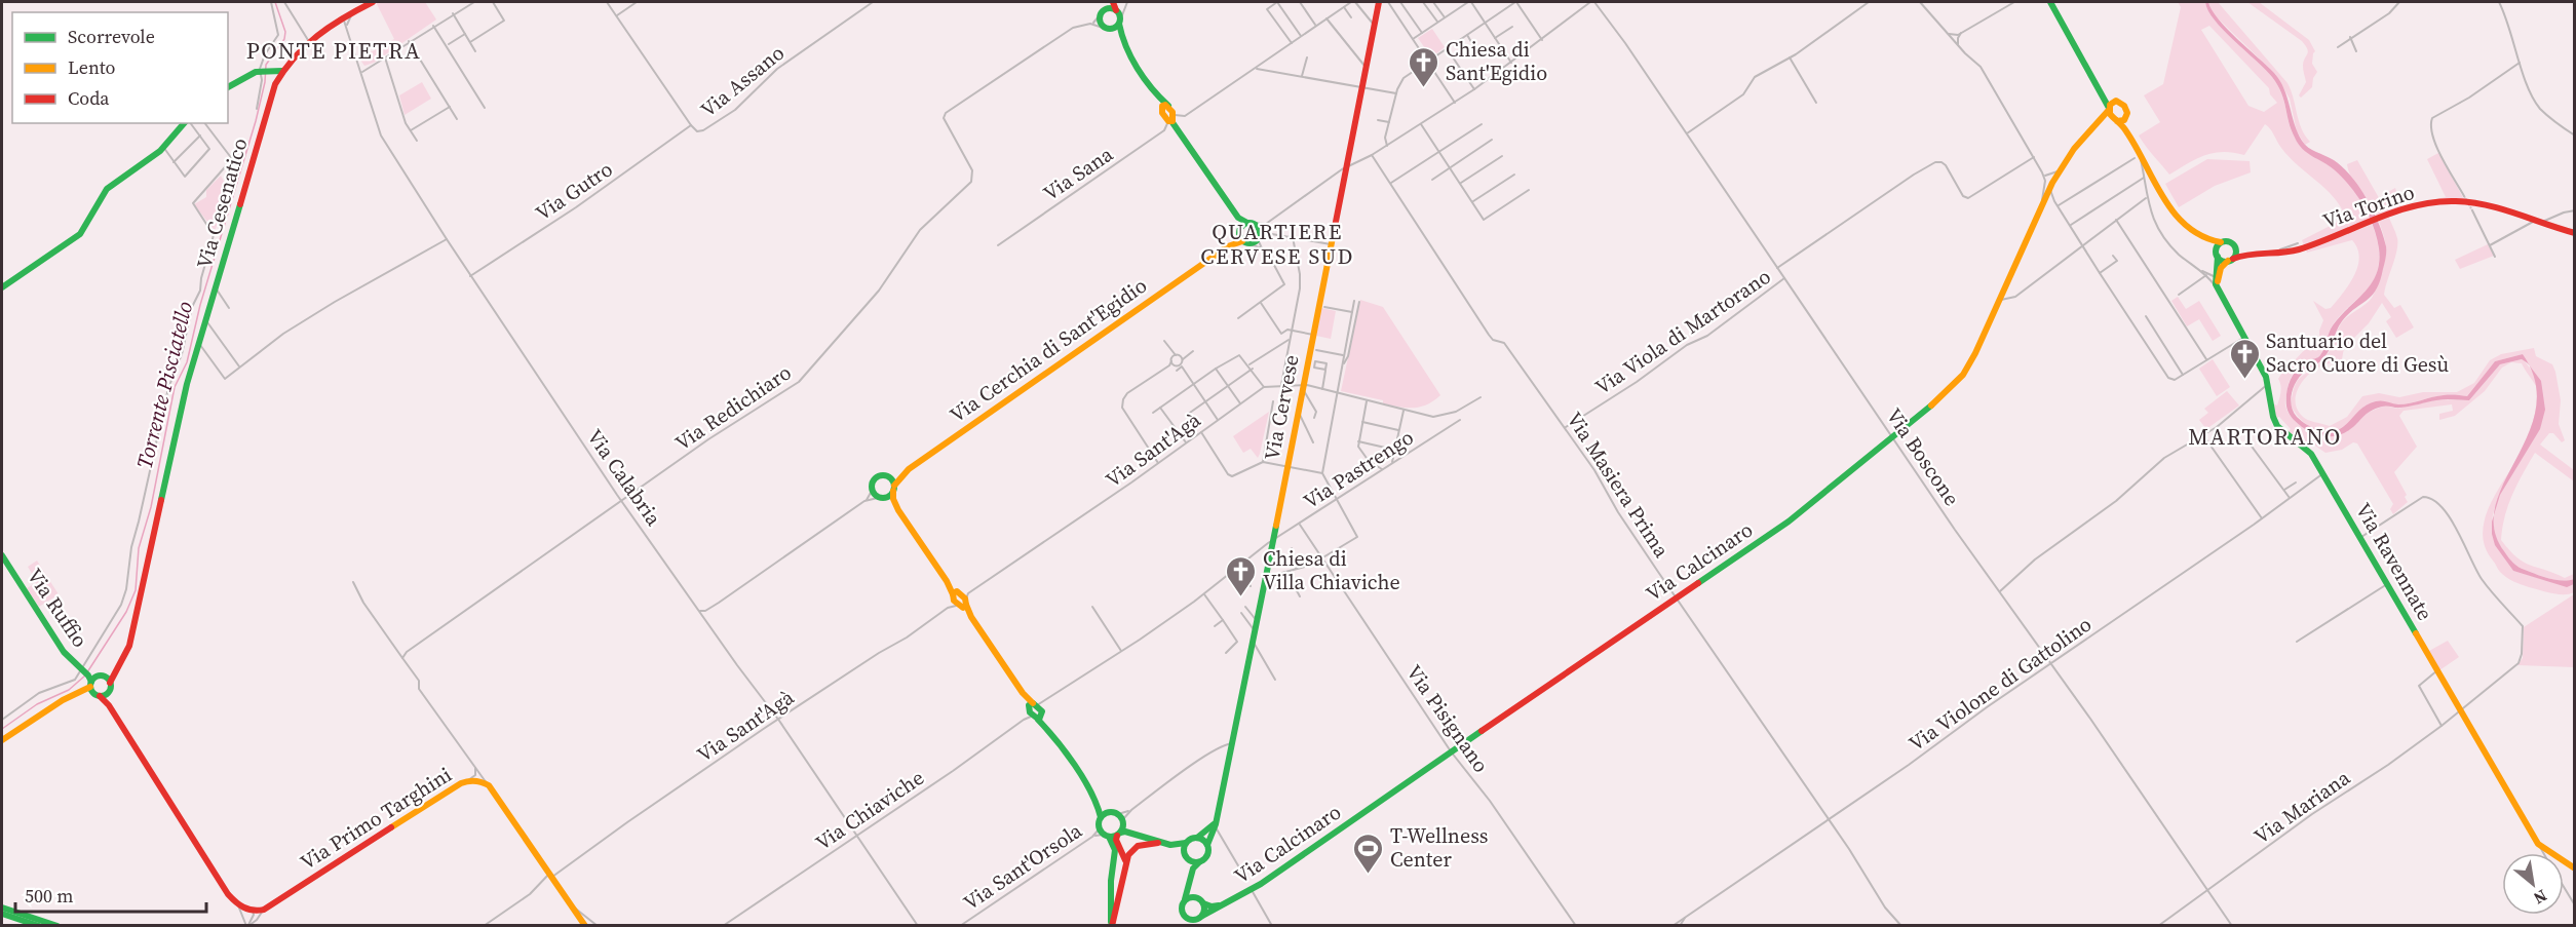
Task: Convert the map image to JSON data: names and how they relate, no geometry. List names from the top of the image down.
{
  "streets": {
    "main road": [
      "Via Cesenatico",
      "Via Torino",
      "Via Cerchia di Sant'Egidio",
      "Via Cervese",
      "Via Calcinaro",
      "Via Ravennate",
      "Via Ruffio",
      "Via Primo Targhini"
    ],
    "street": [
      "Via Assano",
      "Via Sana",
      "Via Gutro",
      "Via Viola di Martorano",
      "Via Redichiaro",
      "Via Sant'Agà",
      "Via Boscone",
      "Via Pastrengo",
      "Via Calabria",
      "Via Masiera Prima",
      "Via Violone di Gattolino",
      "Via Pisignano",
      "Via Mariana",
      "Via Chiaviche",
      "Via Sant'Orsola"
    ]
  },
  "crossings": [
    ["Via Assano", "Via Gutro"],
    ["Via Gutro", "Via Calabria"],
    ["Via Cesenatico", "Via Calabria"],
    ["Via Torino", "Via Ravennate"],
    ["Via Viola di Martorano", "Via Boscone"],
    ["Via Viola di Martorano", "Via Masiera Prima"],
    ["Via Redichiaro", "Via Calabria"],
    ["Via Cervese", "Via Sant'Agà"],
    ["Via Cervese", "Via Pastrengo"],
    ["Via Sant'Agà", "Via Calabria"],
    ["Via Sant'Agà", "Via Primo Targhini"],
    ["Via Boscone", "Via Calcinaro"],
    ["Via Boscone", "Via Violone di Gattolino"],
    ["Via Boscone", "Via Mariana"],
    ["Via Pastrengo", "Via Pisignano"],
    ["Via Calabria", "Via Chiaviche"],
    ["Via Masiera Prima", "Via Calcinaro"],
    ["Via Masiera Prima", "Via Violone di Gattolino"],
    ["Via Calcinaro", "Via Pisignano"],
    ["Via Ravennate", "Via Violone di Gattolino"],
    ["Via Ravennate", "Via Mariana"]
  ],
  "districts": ["PONTE PIETRA", "QUARTIERE CERVESE SUD", "MARTORANO"],
  "water": ["Torrente Pisciatello"],
  "places": {
    "church": ["Chiesa di Sant'Egidio", "Santuario del Sacro Cuore di Gesù", "Chiesa di Villa Chiaviche"],
    "sports": ["T-Wellness Center"]
  },
  "legend": ["Scorrevole", "Lento", "Coda"],
  "scale_bar": "500 m",
  "north": "bottom right"
}
